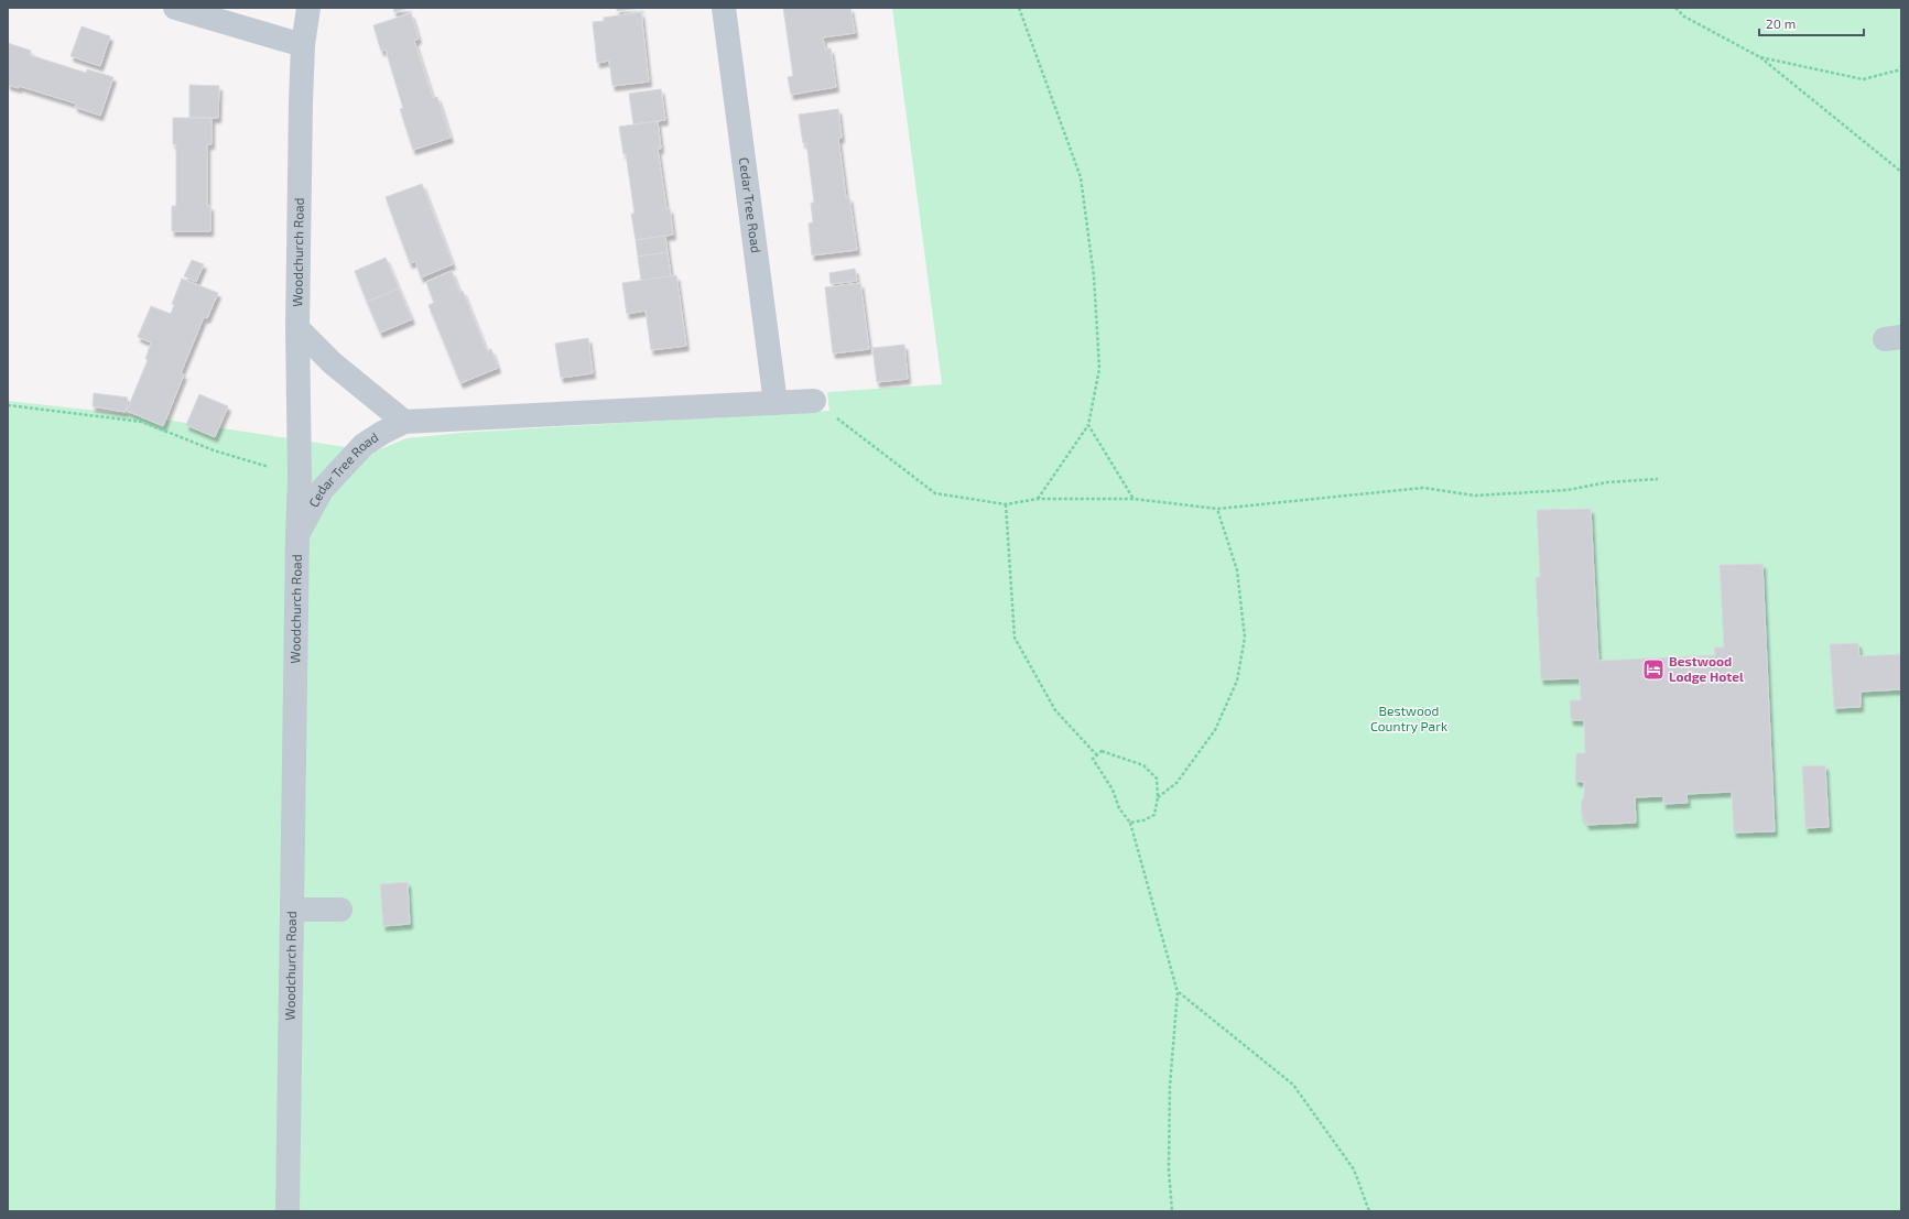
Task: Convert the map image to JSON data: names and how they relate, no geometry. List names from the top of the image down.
{
  "streets": {
    "street": ["Cedar Tree Road", "Woodchurch Road"]
  },
  "crossings": [
    ["Cedar Tree Road", "Woodchurch Road"]
  ],
  "parks": ["Bestwood Country Park"],
  "places": {
    "hotel": ["Bestwood Lodge Hotel"]
  },
  "scale_bar": "20 m"
}
